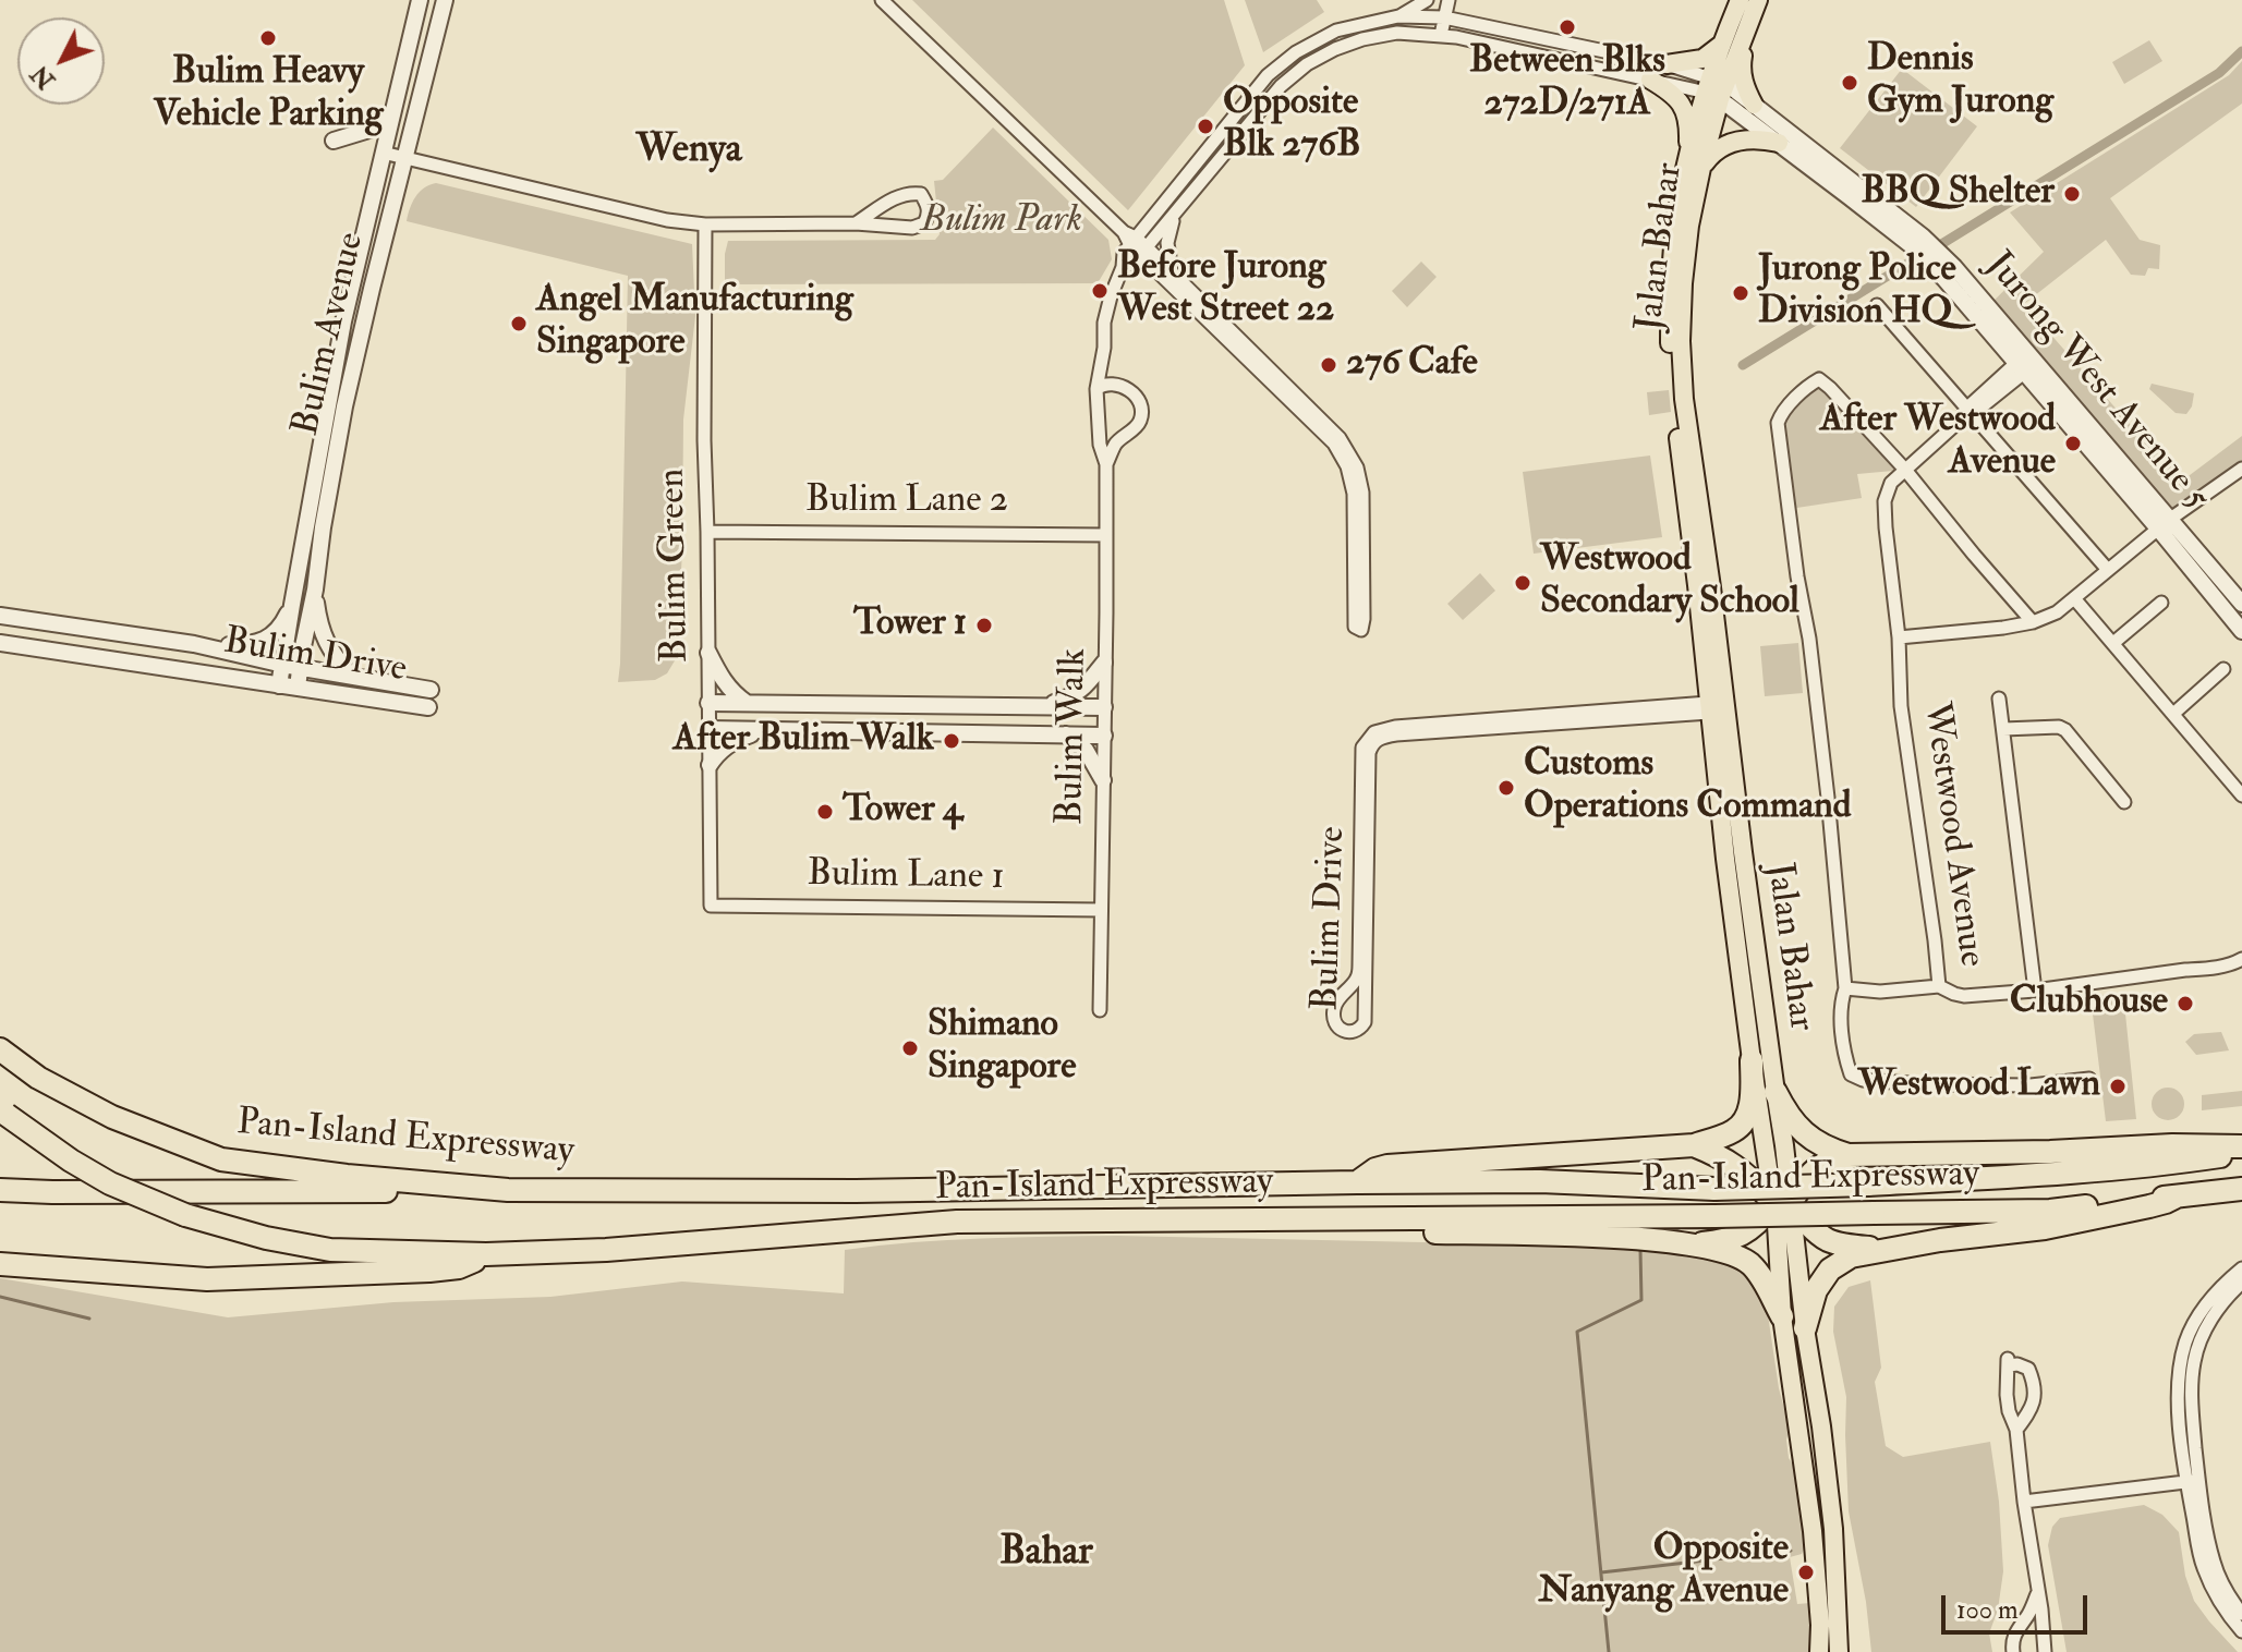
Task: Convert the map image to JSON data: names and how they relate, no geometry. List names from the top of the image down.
{
  "streets": {
    "highway": ["Pan-Island Expressway"],
    "main road": ["Jalan Bahar"],
    "street": [
      "Bulim Avenue",
      "Jurong West Avenue 5",
      "Bulim Lane 2",
      "Bulim Green",
      "Bulim Drive",
      "Bulim Walk",
      "Westwood Avenue",
      "Bulim Lane 1"
    ]
  },
  "crossings": [
    ["Jalan Bahar", "Jurong West Avenue 5"],
    ["Jalan Bahar", "Bulim Drive"],
    ["Bulim Avenue", "Bulim Drive"],
    ["Jurong West Avenue 5", "Westwood Avenue"],
    ["Bulim Lane 2", "Bulim Green"],
    ["Bulim Lane 2", "Bulim Walk"],
    ["Bulim Green", "Bulim Lane 1"],
    ["Bulim Walk", "Bulim Lane 1"]
  ],
  "districts": ["Wenya", "Bahar"],
  "parks": ["Bulim Park"],
  "places": [
    "Between Blks 272D/271A",
    "Bulim Heavy Vehicle Parking",
    "Dennis Gym Jurong",
    "Opposite Blk 276B",
    "BBQ Shelter",
    "Before Jurong West Street 22",
    "Jurong Police Division HQ",
    "Angel Manufacturing Singapore",
    "276 Cafe",
    "After Westwood Avenue",
    "Westwood Secondary School",
    "Tower 1",
    "After Bulim Walk",
    "Customs Operations Command",
    "Tower 4",
    "Clubhouse",
    "Shimano Singapore",
    "Westwood Lawn",
    "Opposite Nanyang Avenue"
  ],
  "scale_bar": "100 m",
  "north": "bottom left"
}
